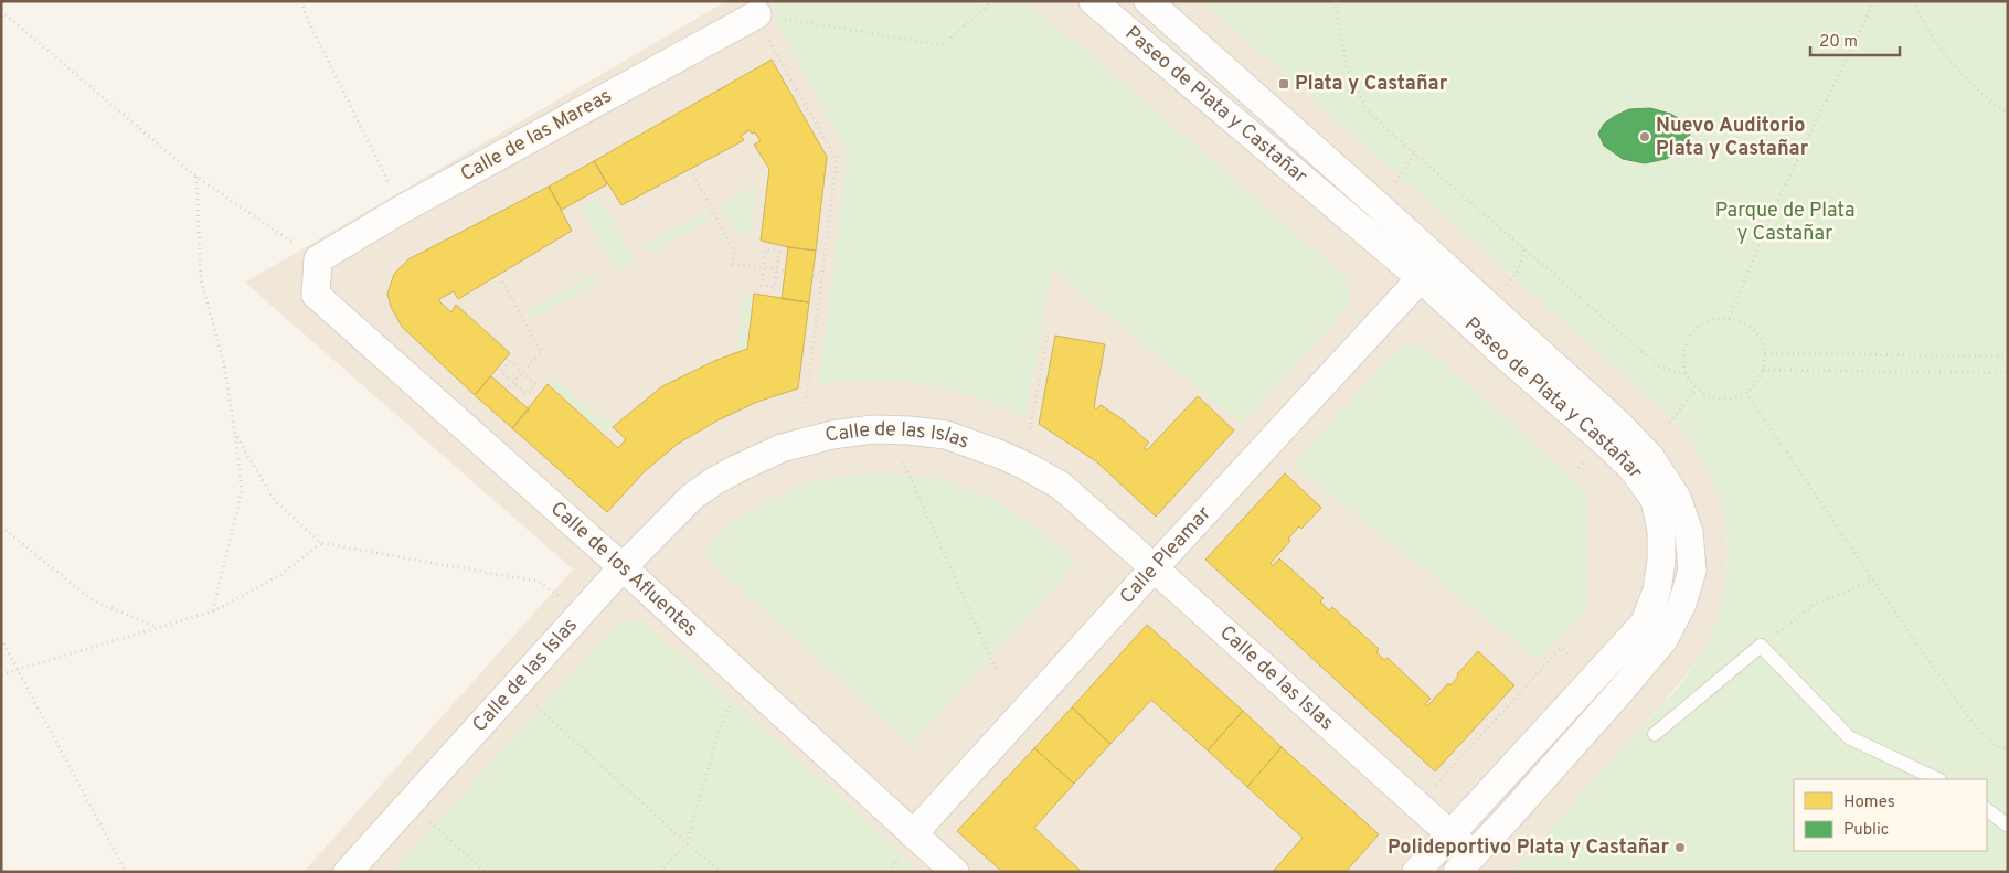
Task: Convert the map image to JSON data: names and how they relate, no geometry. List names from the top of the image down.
{
  "streets": {
    "street": [
      "Paseo de Plata y Castañar",
      "Calle de las Mareas",
      "Calle de las Islas",
      "Calle Pleamar",
      "Calle de los Afluentes"
    ]
  },
  "crossings": [
    ["Paseo de Plata y Castañar", "Calle de las Islas"],
    ["Paseo de Plata y Castañar", "Calle Pleamar"],
    ["Calle de las Mareas", "Calle de los Afluentes"],
    ["Calle de las Islas", "Calle Pleamar"],
    ["Calle de las Islas", "Calle de los Afluentes"],
    ["Calle Pleamar", "Calle de los Afluentes"]
  ],
  "parks": ["Parque de Plata y Castañar"],
  "places": {
    "transit": ["Plata y Castañar"],
    "other": ["Nuevo Auditorio Plata y Castañar", "Polideportivo Plata y Castañar"]
  },
  "legend": ["Homes", "Public"],
  "scale_bar": "20 m"
}
